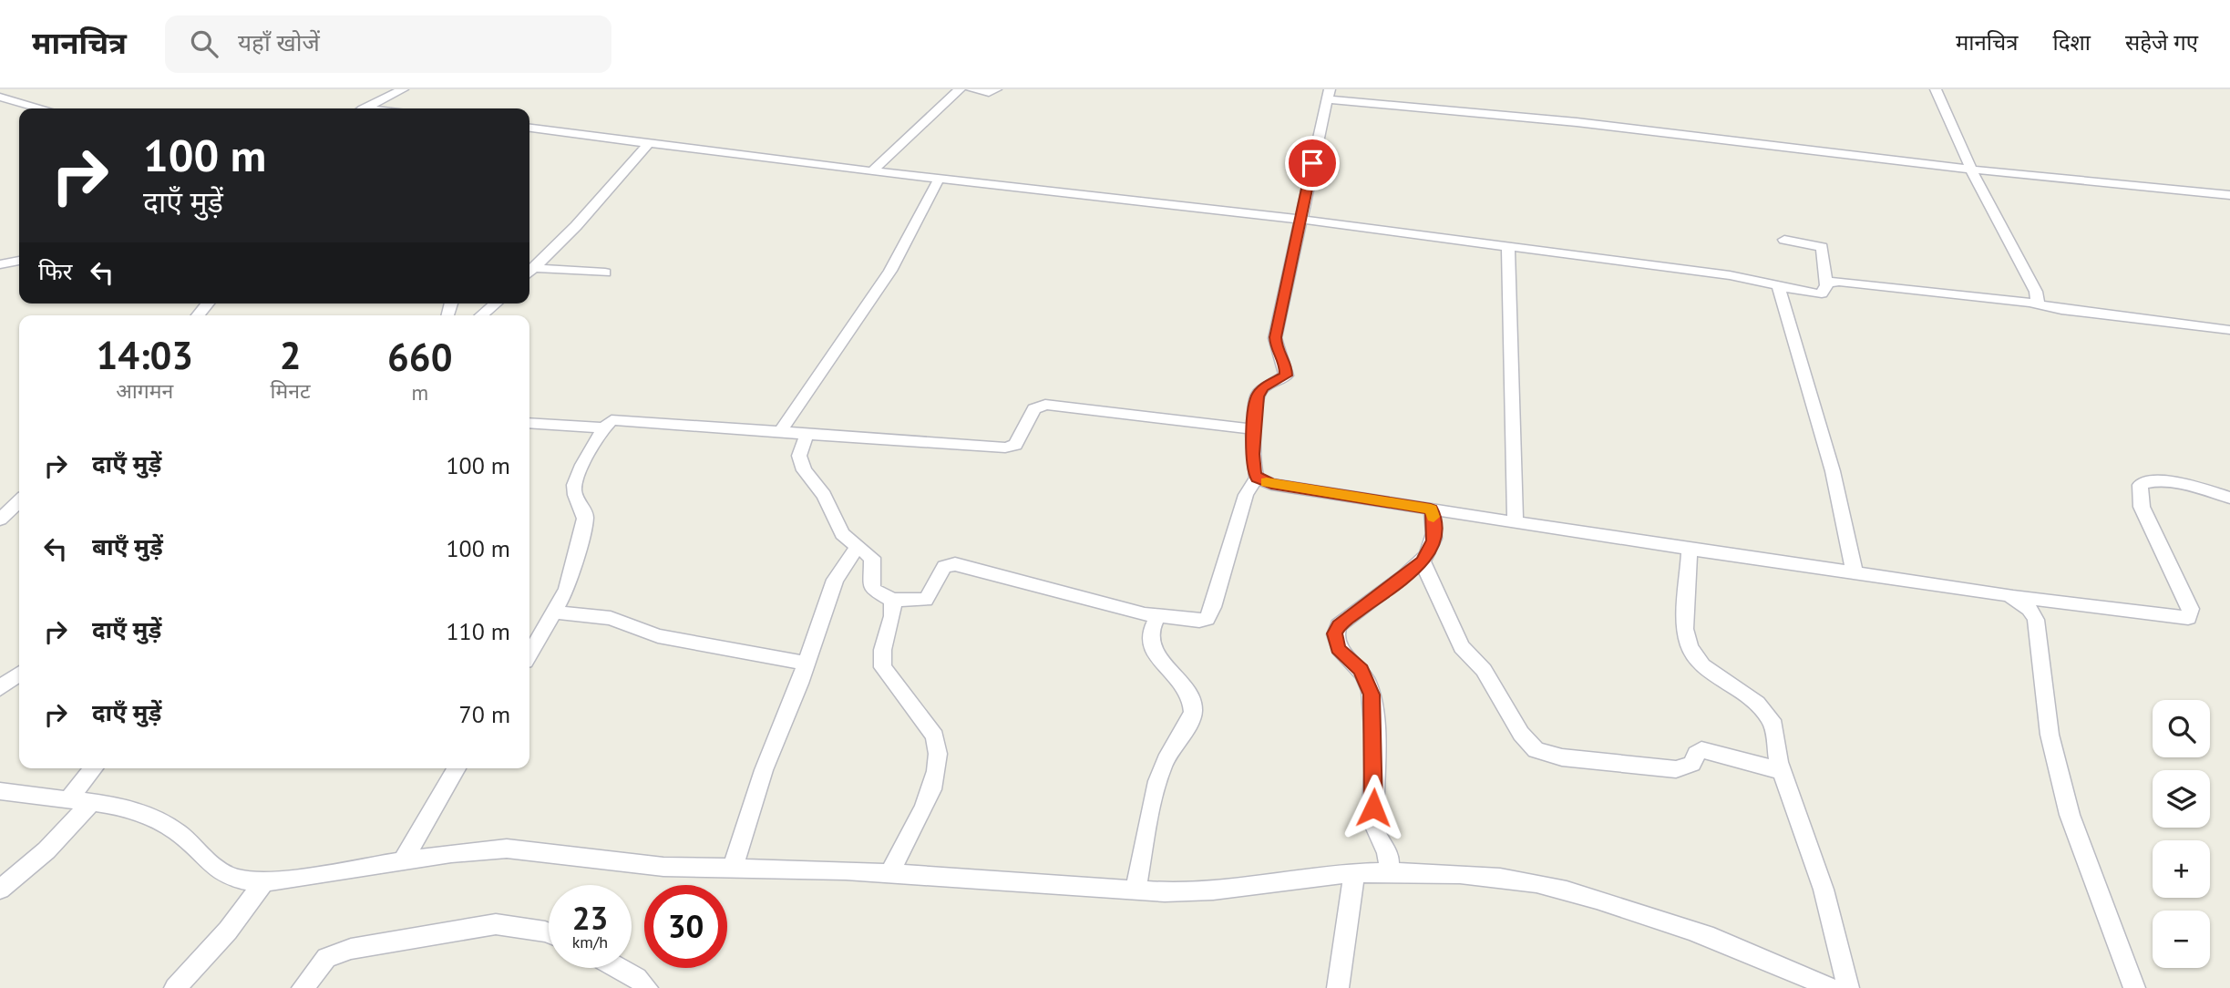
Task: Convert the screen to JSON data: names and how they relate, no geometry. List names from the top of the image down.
{
  "page": {
    "header": "मानचित्र",
    "search": "यहाँ खोजें",
    "nav": ["मानचित्र", "दिशा", "सहेजे गए"],
    "turn": ["100 m", "दाएँ मुड़ें"],
    "then": "फिर",
    "eta": [
      "14:03",
      "आगमन",
      "2",
      "मिनट",
      "660",
      "m"
    ],
    "list": [
      {
        "name": "दाएँ मुड़ें",
        "value": "100 m"
      },
      {
        "name": "बाएँ मुड़ें",
        "value": "100 m"
      },
      {
        "name": "दाएँ मुड़ें",
        "value": "110 m"
      },
      {
        "name": "दाएँ मुड़ें",
        "value": "70 m"
      }
    ],
    "map_buttons": ["+", "−"],
    "speed": "23 km/h",
    "limit": "30"
  }
}
